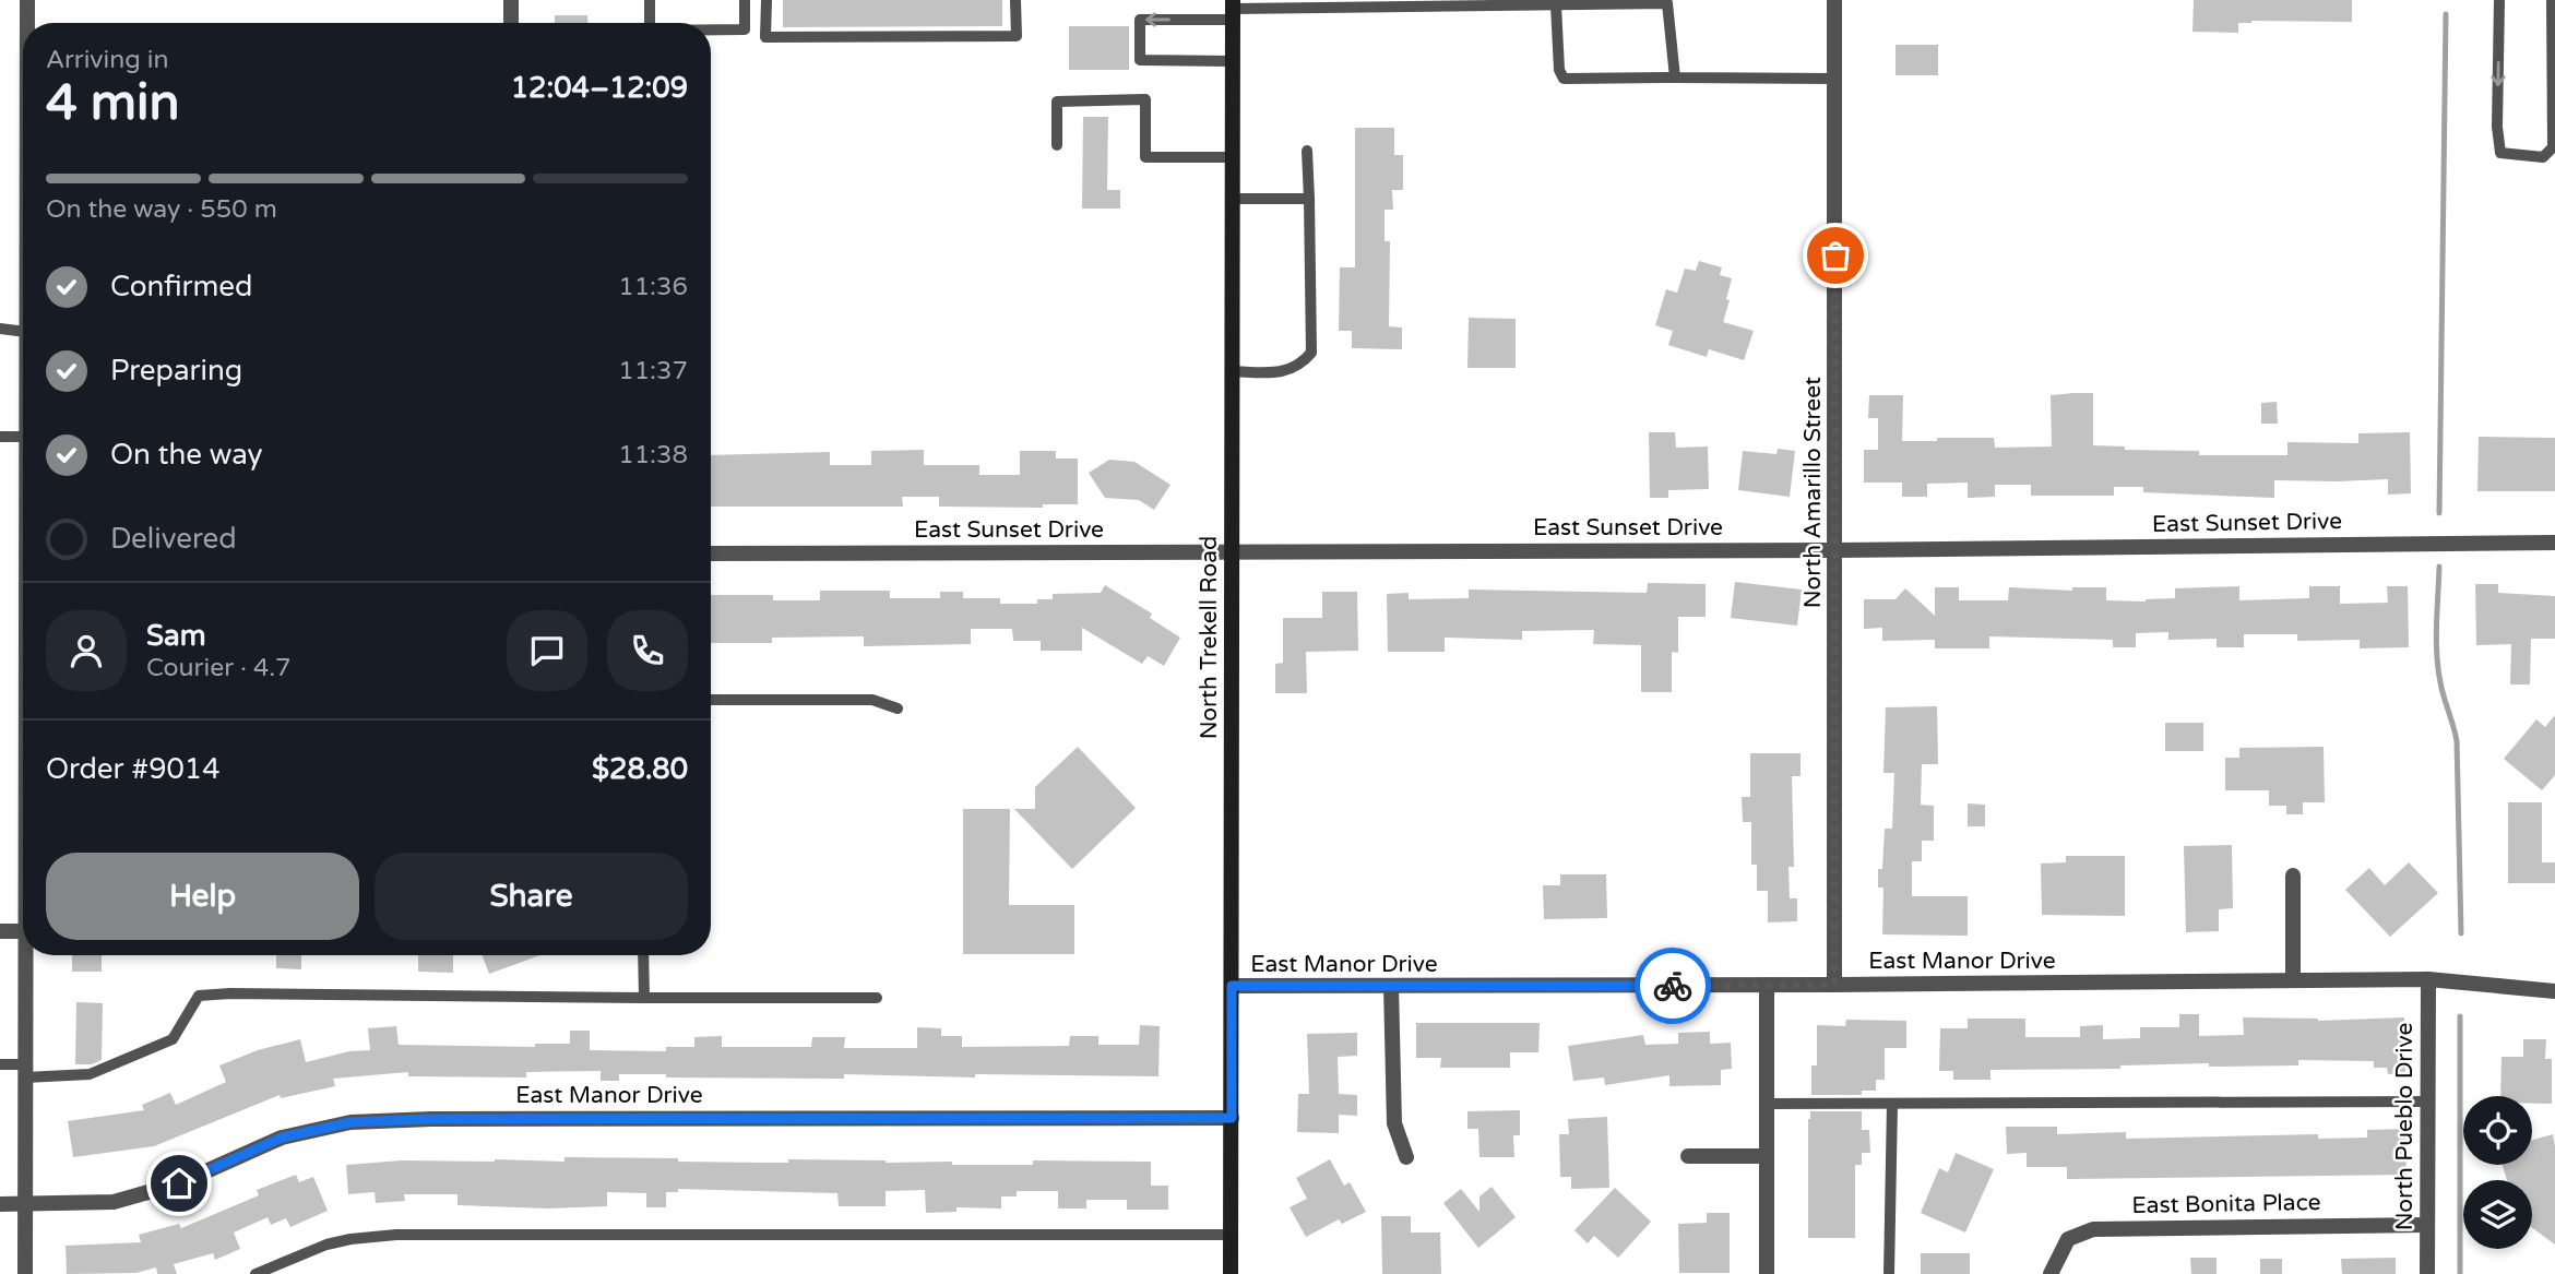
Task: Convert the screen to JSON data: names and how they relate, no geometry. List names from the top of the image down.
{
  "streets": {
    "main road": ["North Trekell Road"],
    "street": [
      "North Amarillo Street",
      "East Sunset Drive",
      "East Manor Drive",
      "North Pueblo Drive",
      "East Bonita Place"
    ]
  },
  "crossings": [
    ["North Amarillo Street", "East Sunset Drive"],
    ["North Amarillo Street", "East Manor Drive"],
    ["East Sunset Drive", "North Trekell Road"],
    ["North Trekell Road", "East Manor Drive"],
    ["East Manor Drive", "North Pueblo Drive"],
    ["North Pueblo Drive", "East Bonita Place"]
  ],
  "page": {
    "heading": ["4 min", "Arriving in", "12:04–12:09"],
    "panel": [
      "Sam",
      "Courier · 4.7",
      "Order #9014",
      "$28.80"
    ],
    "bar": "On the way · 550 m",
    "list": [
      ["Confirmed", "11:36"],
      ["Preparing", "11:37"],
      ["On the way", "11:38"],
      "Delivered"
    ],
    "buttons": ["Help", "Share"]
  }
}
